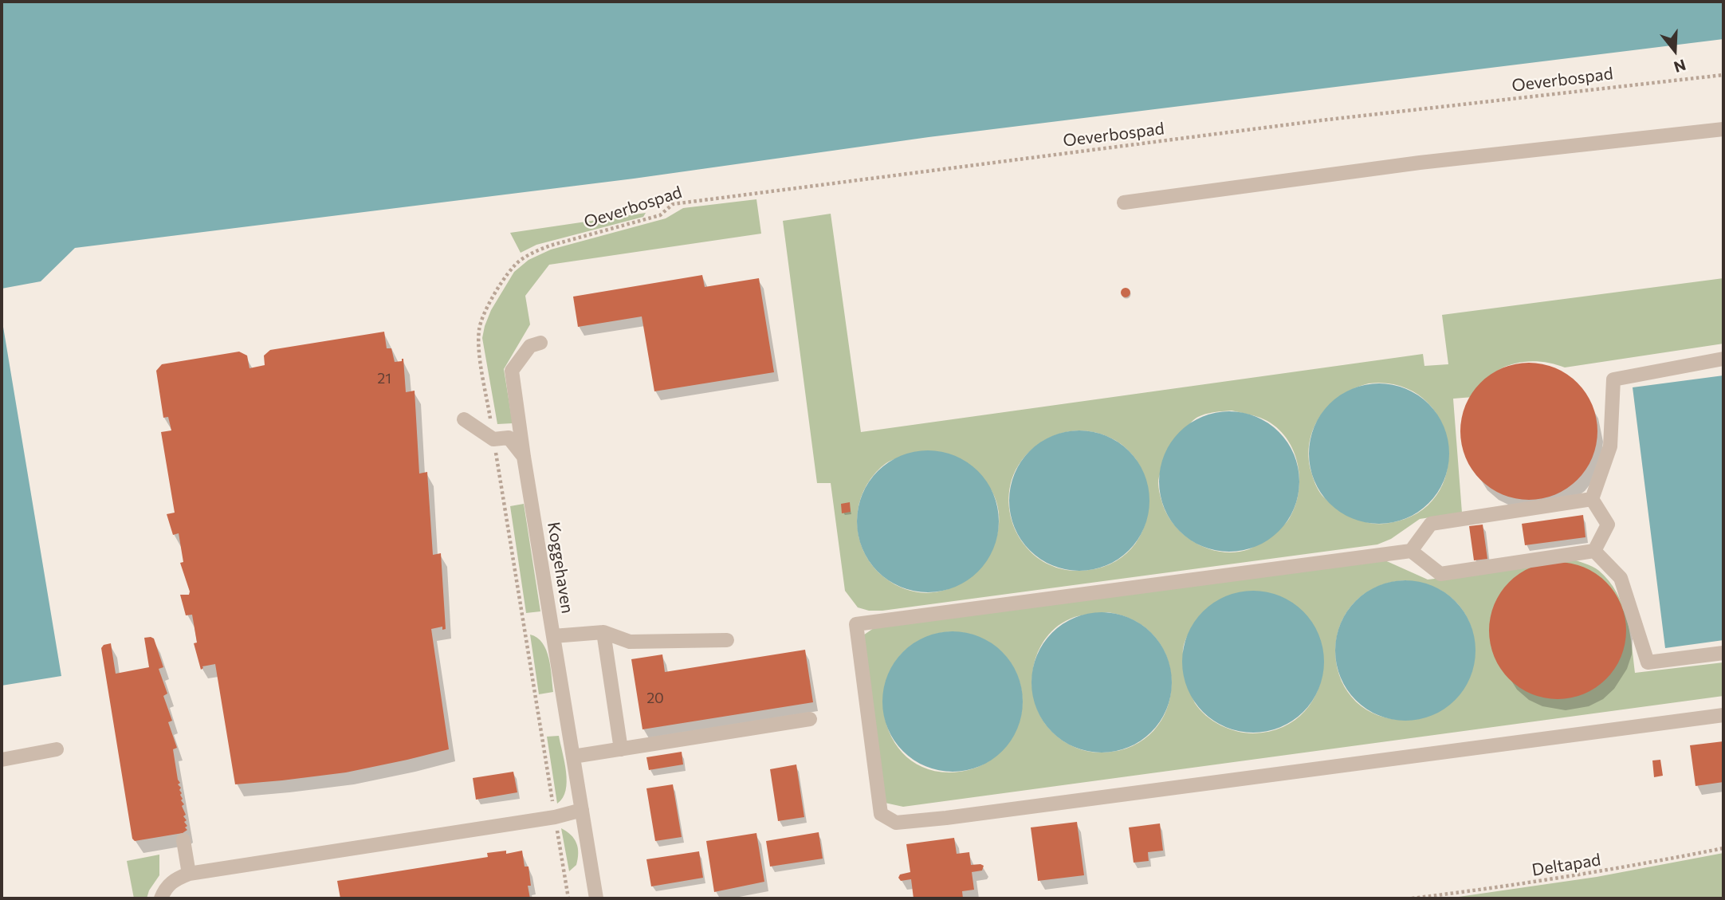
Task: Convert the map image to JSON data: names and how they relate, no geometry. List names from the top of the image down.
{
  "streets": {
    "street": ["Koggehaven"],
    "path": ["Oeverbospad", "Deltapad"]
  },
  "house_numbers": ["21", "20"],
  "north": "bottom"
}
